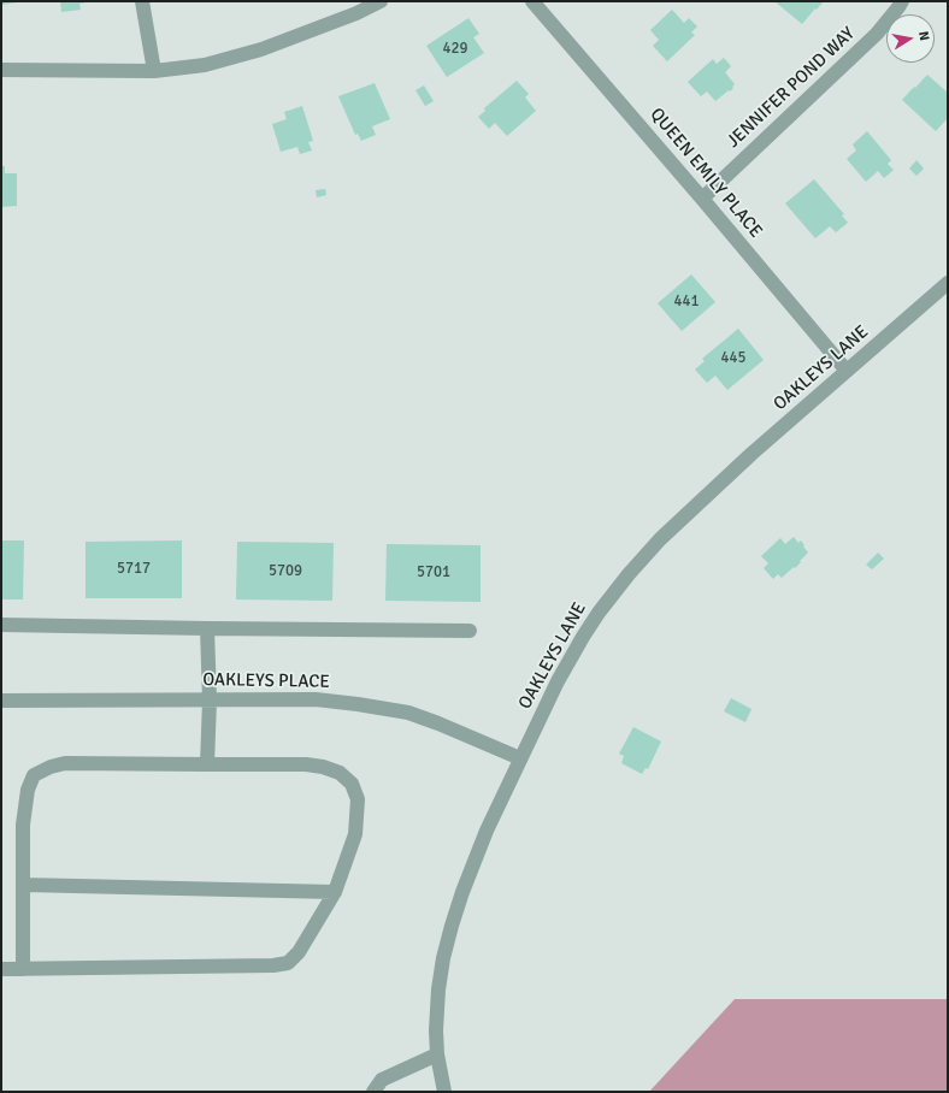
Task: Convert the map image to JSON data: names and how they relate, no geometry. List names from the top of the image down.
{
  "streets": {
    "street": [
      "JENNIFER POND WAY",
      "QUEEN EMILY PLACE",
      "OAKLEYS LANE",
      "OAKLEYS PLACE"
    ]
  },
  "crossings": [
    ["JENNIFER POND WAY", "QUEEN EMILY PLACE"],
    ["QUEEN EMILY PLACE", "OAKLEYS LANE"],
    ["OAKLEYS LANE", "OAKLEYS PLACE"]
  ],
  "house_numbers": [
    "429",
    "441",
    "445",
    "5717",
    "5709",
    "5701"
  ],
  "north": "right"
}
